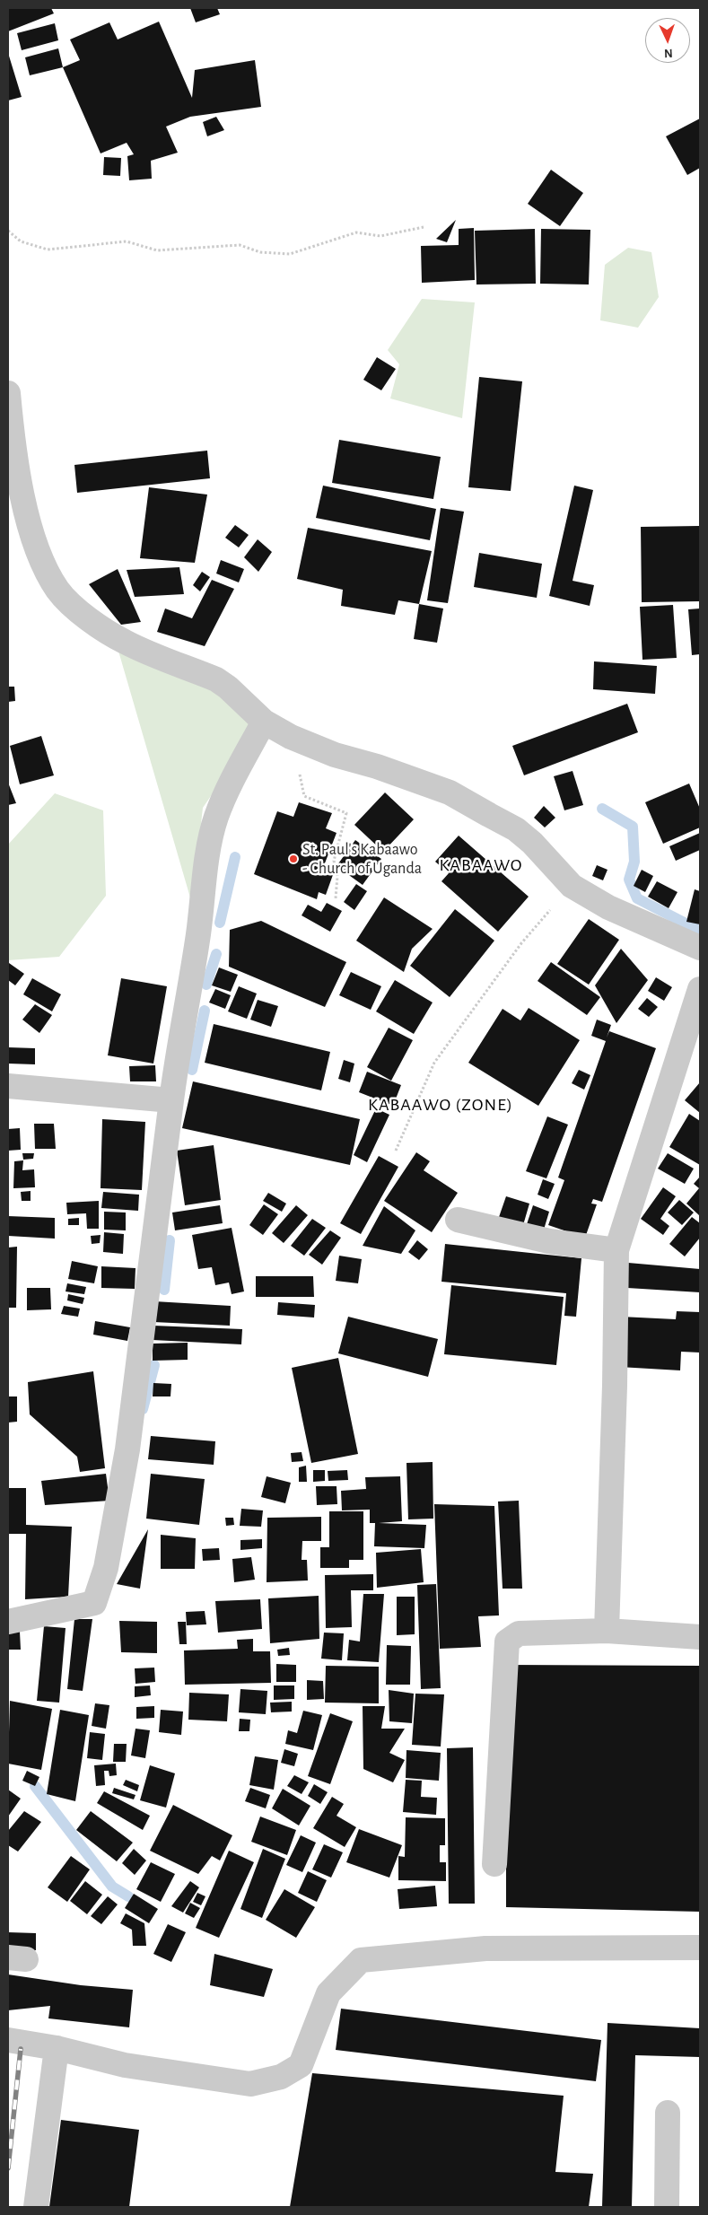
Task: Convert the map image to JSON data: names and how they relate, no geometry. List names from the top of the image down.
{
  "districts": ["KABAAWO", "KABAAWO (ZONE)"],
  "places": ["St. Paul's Kabaawo - Church of Uganda"],
  "north": "bottom"
}
